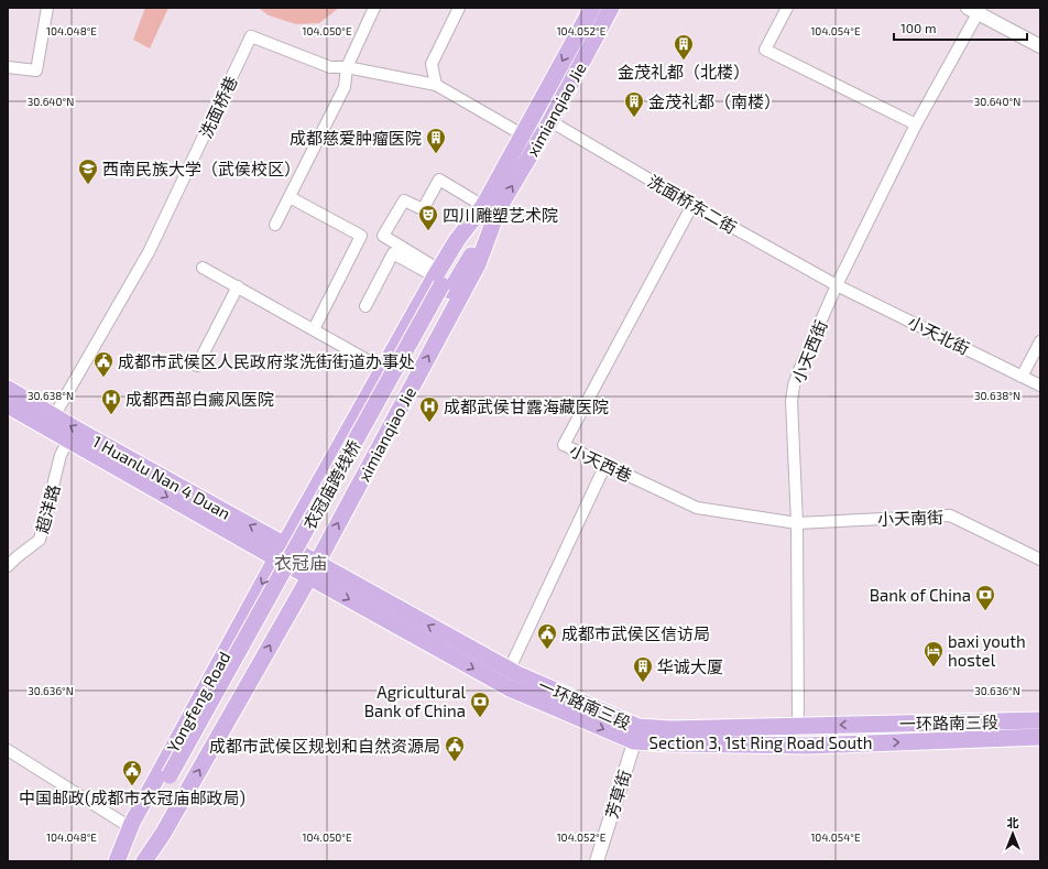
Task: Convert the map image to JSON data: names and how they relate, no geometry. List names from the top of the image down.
{
  "streets": {
    "main road": [
      "ximianqiao Jie",
      "1 Huanlu Nan 4 Duan",
      "衣冠庙跨线桥",
      "Yongfeng Road",
      "一环路南三段",
      "Section 3, 1st Ring Road South"
    ],
    "street": [
      "洗面桥巷",
      "洗面桥东二街",
      "小天北街",
      "小天西街",
      "小天西巷",
      "超洋路",
      "小天南街",
      "芳草街"
    ]
  },
  "crossings": [
    ["洗面桥巷", "1 Huanlu Nan 4 Duan"],
    ["ximianqiao Jie", "洗面桥东二街"],
    ["ximianqiao Jie", "1 Huanlu Nan 4 Duan"],
    ["ximianqiao Jie", "衣冠庙跨线桥"],
    ["ximianqiao Jie", "Yongfeng Road"],
    ["ximianqiao Jie", "Section 3, 1st Ring Road South"],
    ["洗面桥东二街", "小天北街"],
    ["洗面桥东二街", "小天西街"],
    ["洗面桥东二街", "小天西巷"],
    ["小天北街", "小天西街"],
    ["小天西街", "小天西巷"],
    ["小天西街", "小天南街"],
    ["小天西街", "一环路南三段"],
    ["小天西巷", "小天南街"],
    ["1 Huanlu Nan 4 Duan", "超洋路"],
    ["1 Huanlu Nan 4 Duan", "Yongfeng Road"],
    ["1 Huanlu Nan 4 Duan", "Section 3, 1st Ring Road South"],
    ["衣冠庙跨线桥", "Yongfeng Road"],
    ["Yongfeng Road", "Section 3, 1st Ring Road South"],
    ["一环路南三段", "Section 3, 1st Ring Road South"],
    ["一环路南三段", "芳草街"],
    ["Section 3, 1st Ring Road South", "芳草街"]
  ],
  "one_way": ["一环路南三段", "Section 3, 1st Ring Road South"],
  "districts": ["衣冠庙"],
  "places": {
    "building": [
      "金茂礼都（北楼）",
      "金茂礼都（南楼）",
      "成都慈爱肿瘤医院",
      "华诚大厦"
    ],
    "school or university": ["西南民族大学（武侯校区）"],
    "theatre": ["四川雕塑艺术院"],
    "public building": [
      "成都市武侯区人民政府浆洗街街道办事处",
      "成都市武侯区信访局",
      "成都市武侯区规划和自然资源局",
      "中国邮政(成都市衣冠庙邮政局)"
    ],
    "hospital": ["成都西部白癜风医院", "成都武侯甘露海藏医院"],
    "bank": ["Bank of China", "Agricultural Bank of China"],
    "hotel": ["baxi youth hostel"]
  },
  "scale_bar": "100 m",
  "north": "top",
  "coordinates": [
    "104.048°E",
    "104.050°E",
    "104.052°E",
    "104.054°E",
    "30.640°N",
    "30.638°N",
    "30.636°N"
  ]
}
